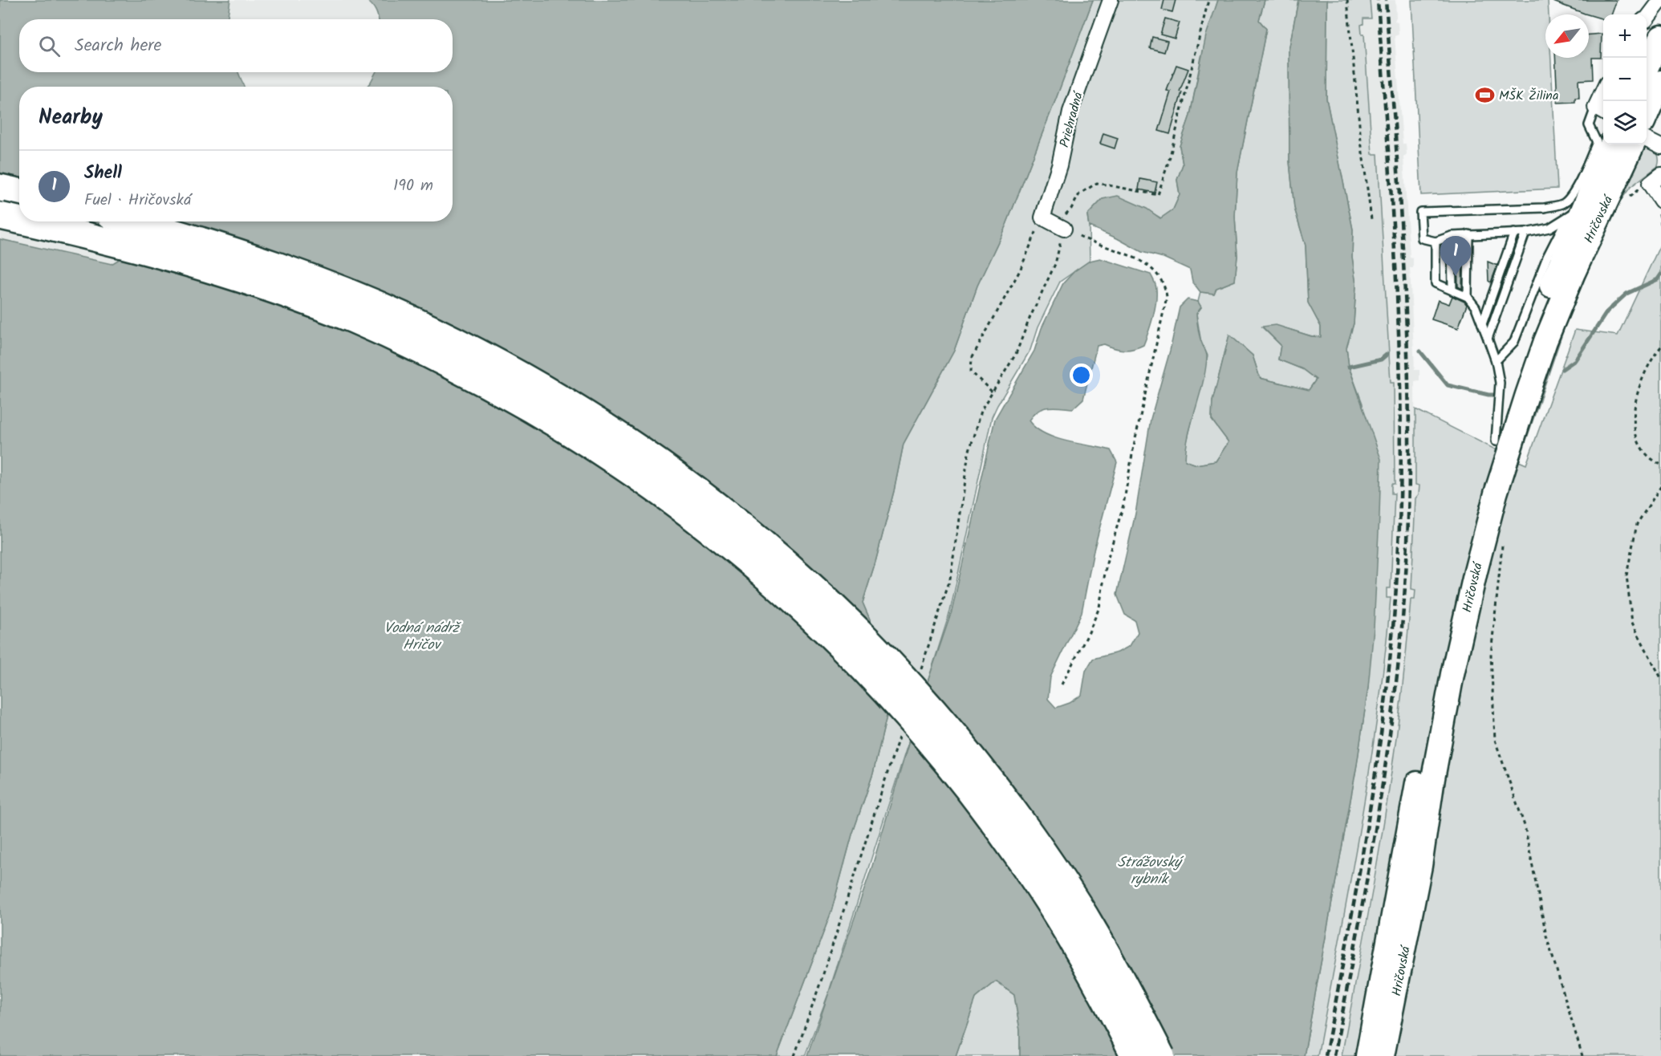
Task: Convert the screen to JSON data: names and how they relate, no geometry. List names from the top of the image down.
{
  "streets": {
    "main road": ["Hričovská"],
    "street": ["Priehradná"]
  },
  "water": ["Vodná nádrž Hričov", "Strážovský rybník"],
  "places": {
    "sports": ["MŠK Žilina"]
  },
  "north": "bottom left",
  "page": {
    "map_buttons": ["+", "−"],
    "search": "Search here",
    "heading": "Nearby",
    "list": [
      {
        "mark": "1",
        "name": "Shell",
        "note": "Fuel · Hričovská",
        "value": "190 m"
      }
    ],
    "pins": "1"
  }
}
